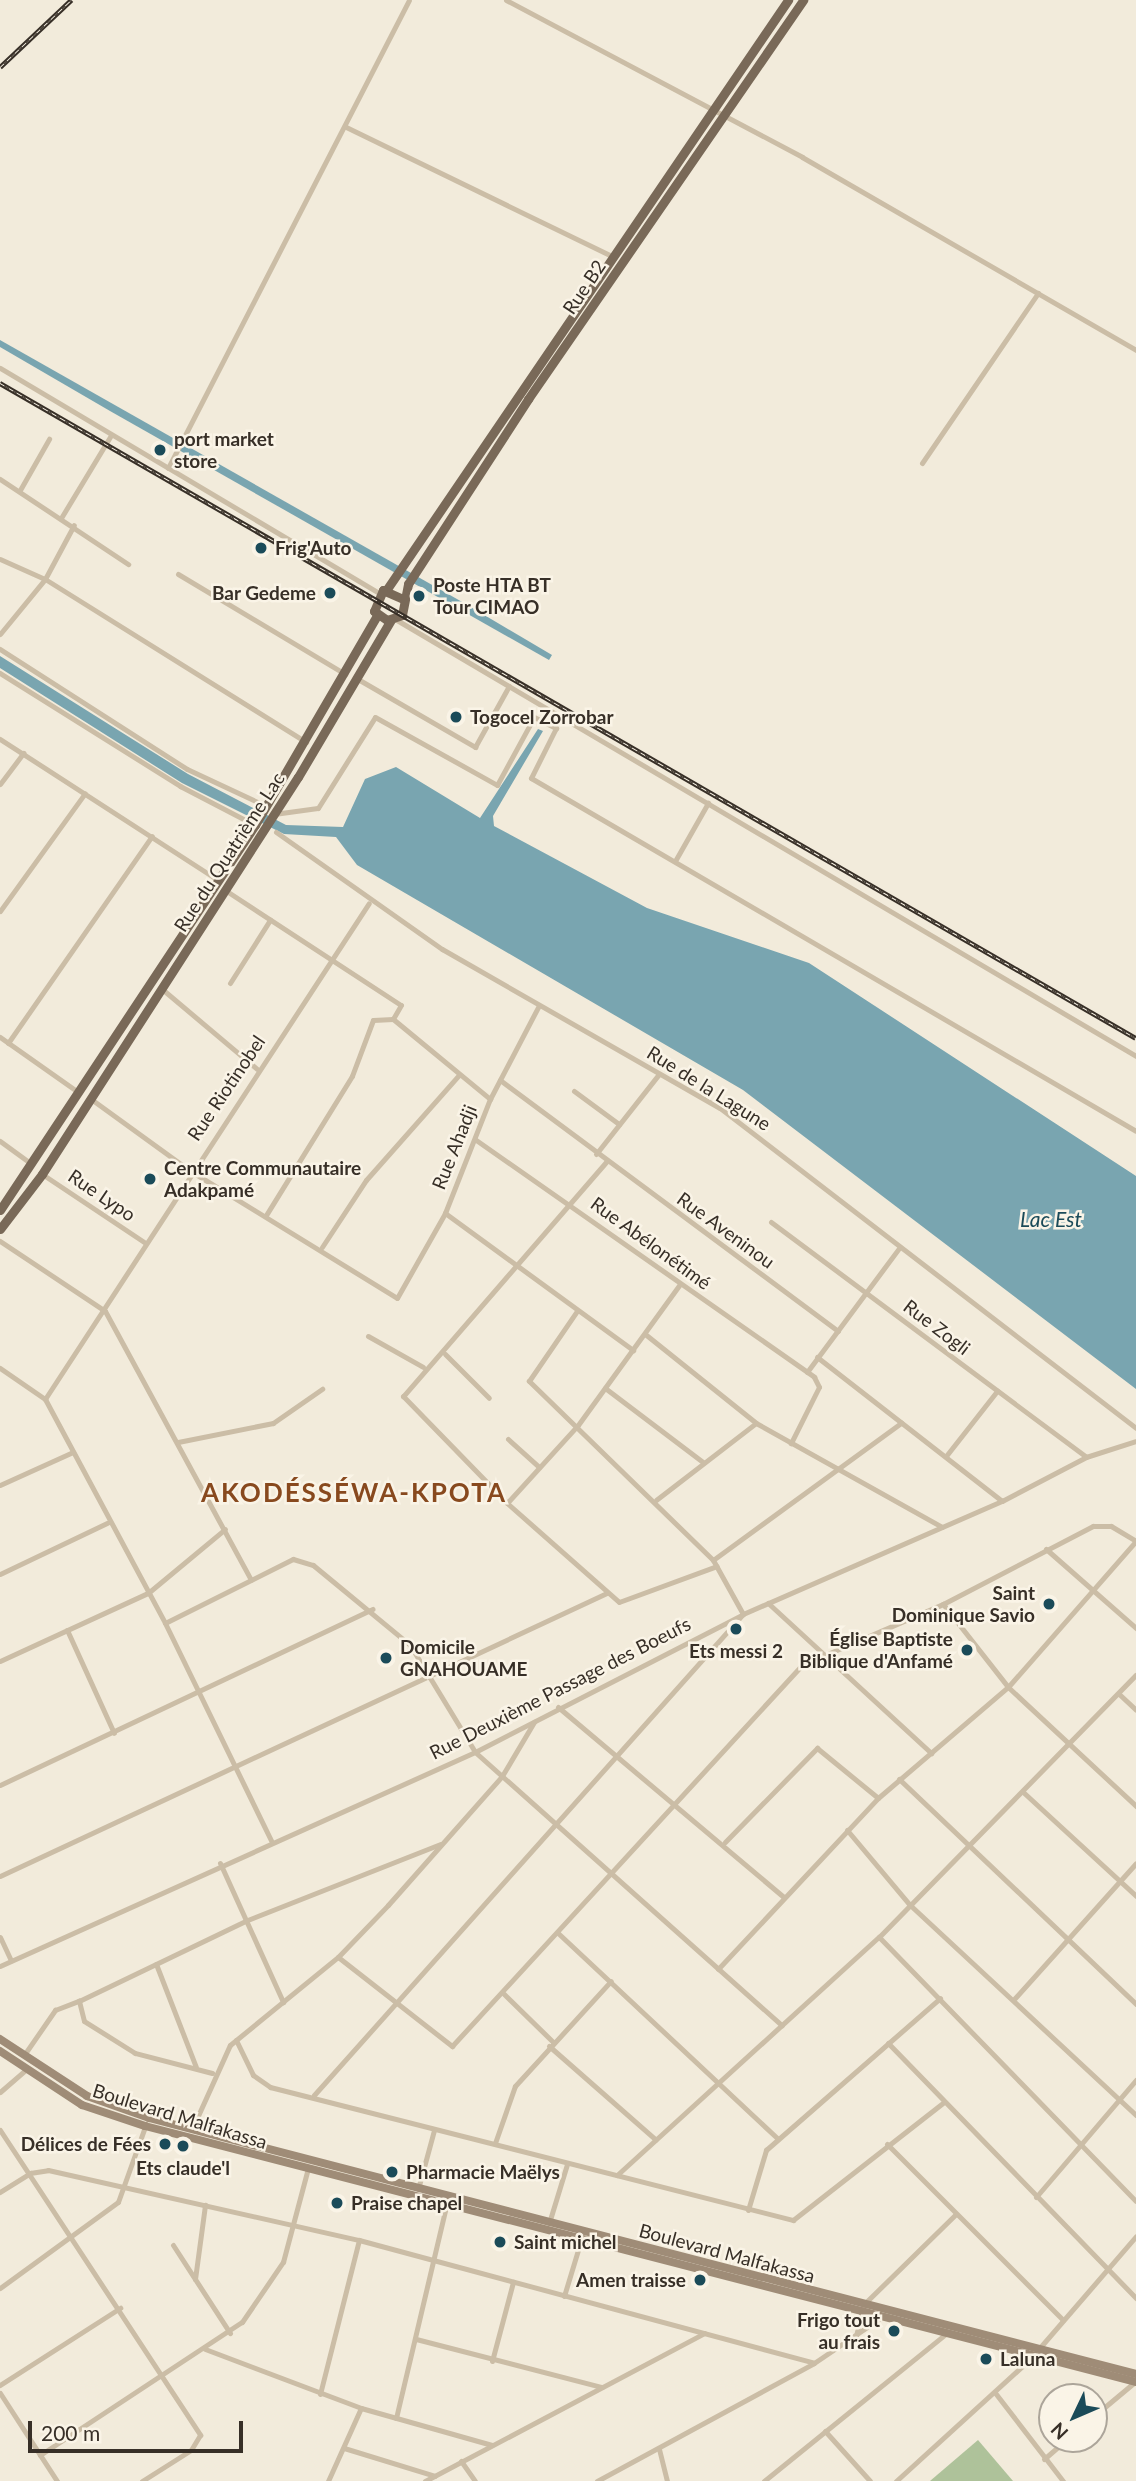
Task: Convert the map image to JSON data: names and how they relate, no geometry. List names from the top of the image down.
{
  "streets": {
    "main road": ["Rue B2", "Rue du Quatrième Lac", "Boulevard Malfakassa"],
    "street": [
      "Rue Riotinobel",
      "Rue de la Lagune",
      "Rue Ahadji",
      "Rue Lypo",
      "Rue Aveninou",
      "Rue Abélonétimé",
      "Rue Zogli",
      "Rue Deuxième Passage des Boeufs"
    ]
  },
  "crossings": [
    ["Rue B2", "Rue du Quatrième Lac"],
    ["Rue du Quatrième Lac", "Rue Lypo"],
    ["Rue Riotinobel", "Rue de la Lagune"],
    ["Rue Riotinobel", "Rue Lypo"],
    ["Rue de la Lagune", "Rue Ahadji"],
    ["Rue Ahadji", "Rue Aveninou"],
    ["Rue Ahadji", "Rue Abélonétimé"],
    ["Rue Zogli", "Rue Deuxième Passage des Boeufs"]
  ],
  "districts": ["AKODÉSSÉWA-KPOTA"],
  "water": ["Lac Est"],
  "places": [
    "port market store",
    "Frig'Auto",
    "Bar Gedeme",
    "Poste HTA BT Tour CIMAO",
    "Togocel Zorrobar",
    "Centre Communautaire Adakpamé",
    "Saint Dominique Savio",
    "Ets messi 2",
    "Église Baptiste Biblique d'Anfamé",
    "Domicile GNAHOUAME",
    "Délices de Fées",
    "Ets claude'l",
    "Pharmacie Maëlys",
    "Praise chapel",
    "Saint michel",
    "Amen traisse",
    "Frigo tout au frais",
    "Laluna"
  ],
  "scale_bar": "200 m",
  "north": "bottom left"
}
